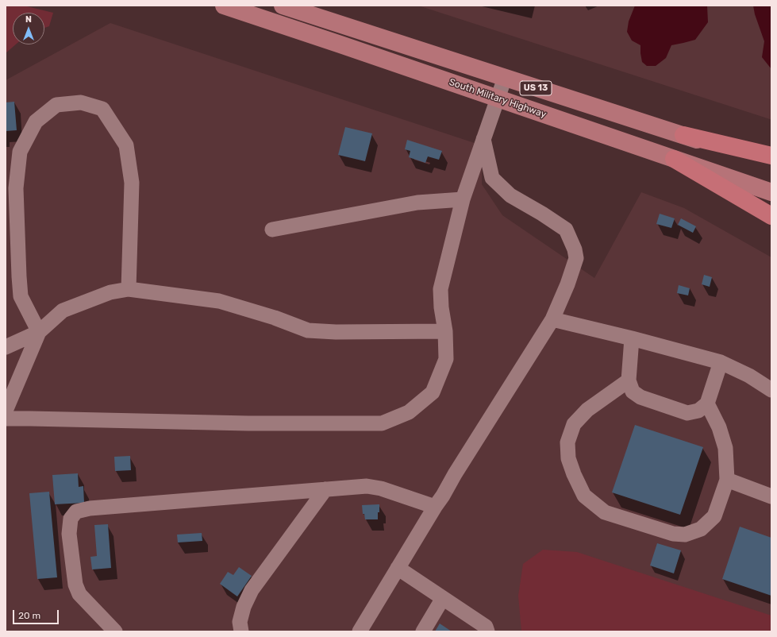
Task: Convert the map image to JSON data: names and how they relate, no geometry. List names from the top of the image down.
{
  "streets": {
    "main road": ["US 13", "South Military Highway"]
  },
  "scale_bar": "20 m",
  "north": "top"
}
